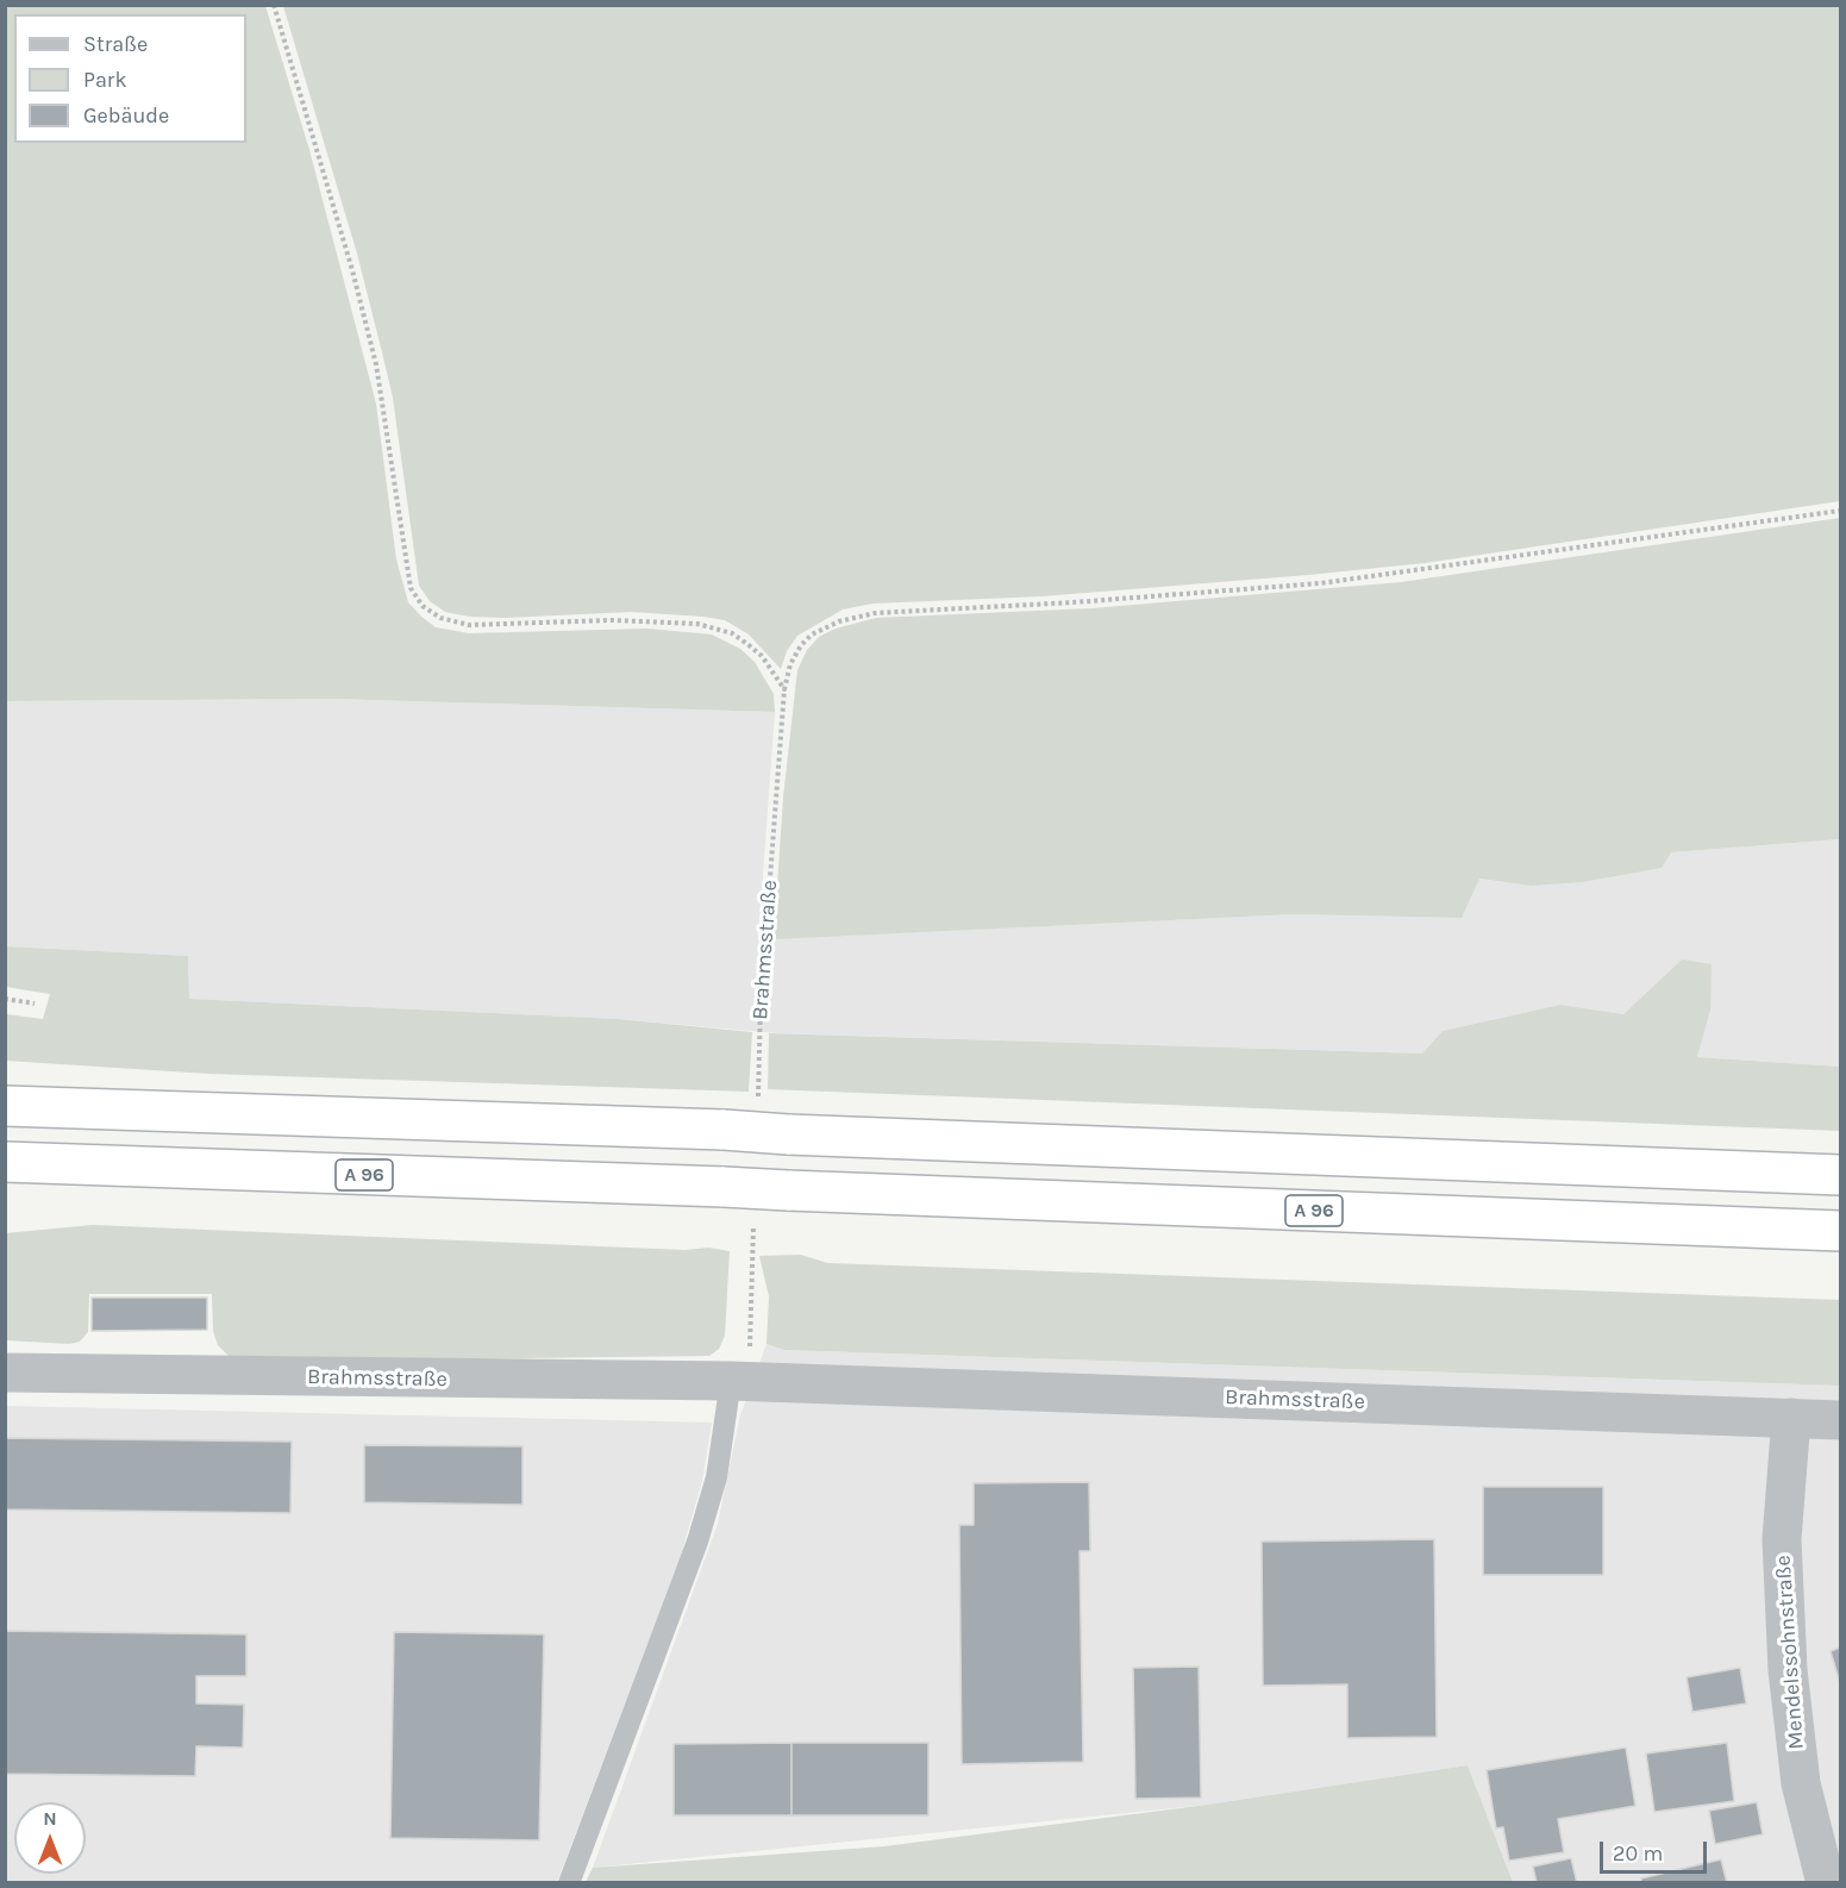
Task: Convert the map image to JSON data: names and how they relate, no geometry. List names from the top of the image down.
{
  "streets": {
    "highway": ["A 96"],
    "street": ["Brahmsstraße", "Mendelssohnstraße"]
  },
  "crossings": [
    ["Brahmsstraße", "Mendelssohnstraße"]
  ],
  "legend": ["Straße", "Park", "Gebäude"],
  "scale_bar": "20 m",
  "north": "top"
}
